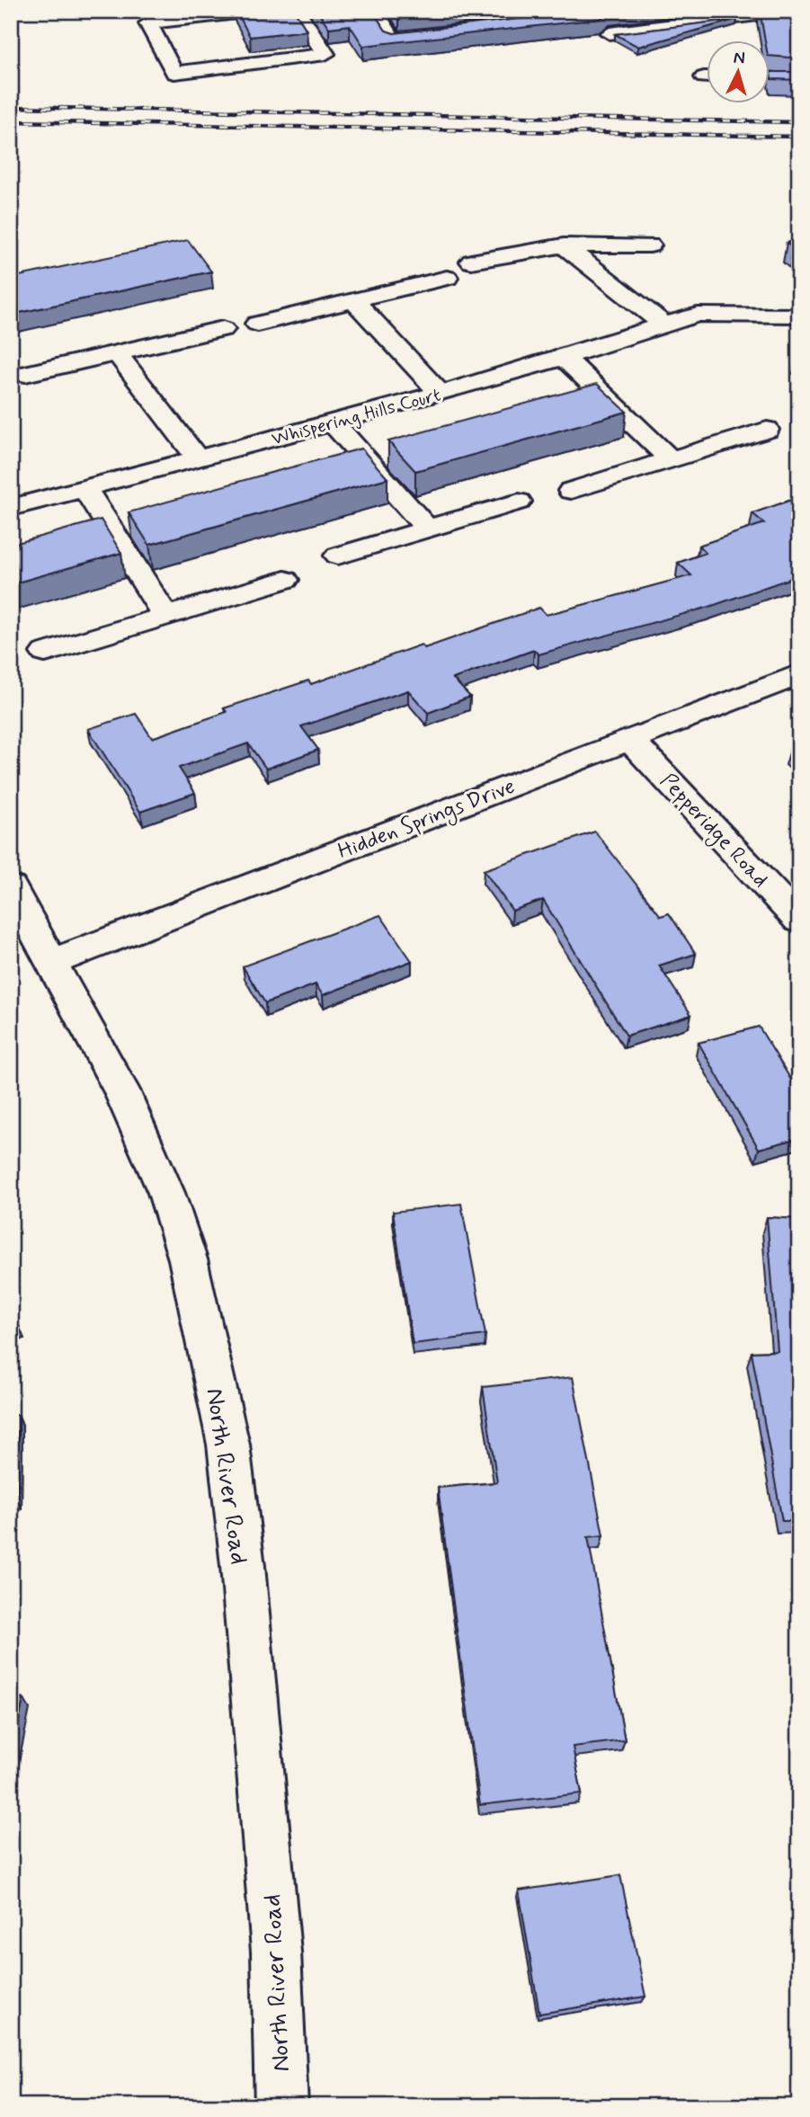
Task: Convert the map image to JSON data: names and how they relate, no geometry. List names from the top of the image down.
{
  "streets": {
    "street": [
      "Whispering Hills Court",
      "Hidden Springs Drive",
      "Pepperidge Road",
      "North River Road"
    ]
  },
  "crossings": [
    ["Hidden Springs Drive", "Pepperidge Road"],
    ["Hidden Springs Drive", "North River Road"]
  ],
  "north": "top"
}
